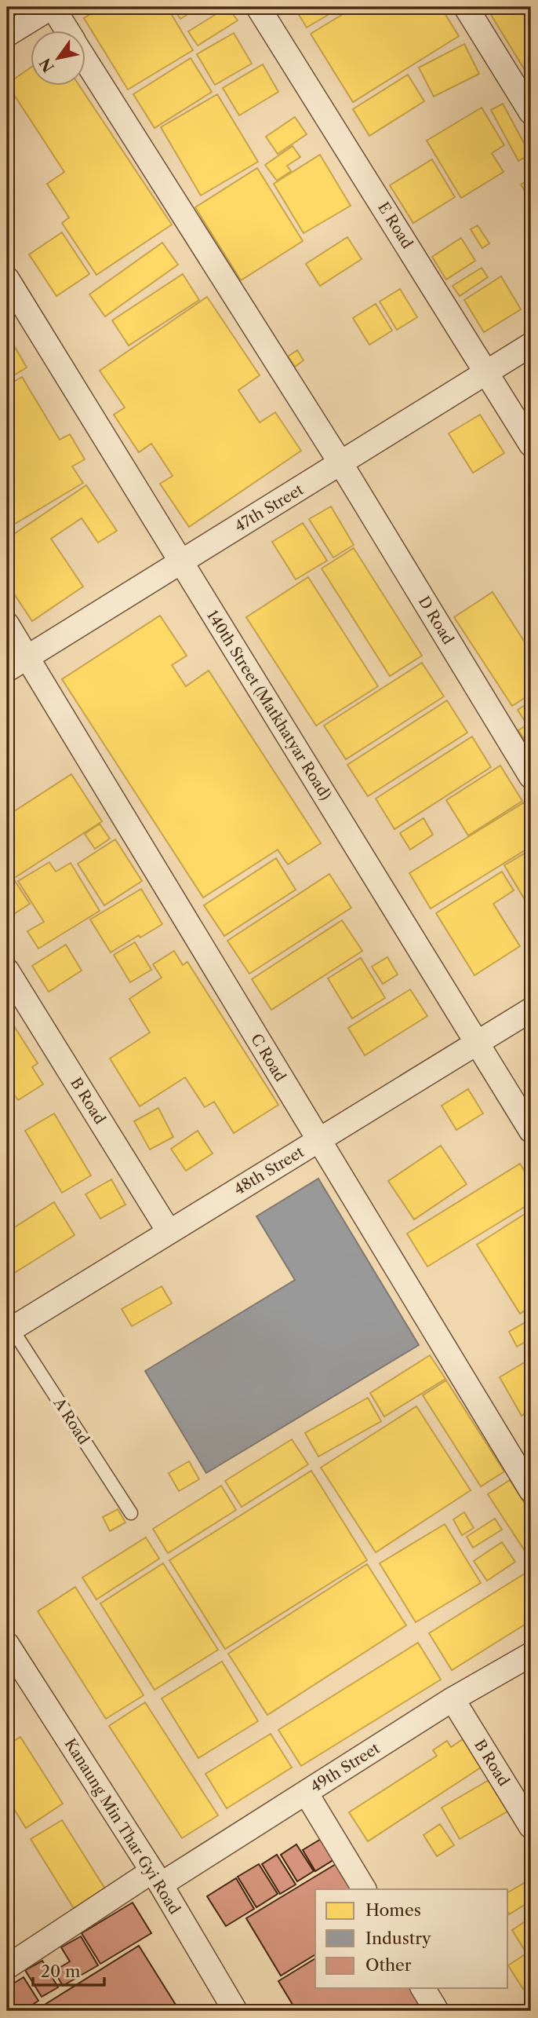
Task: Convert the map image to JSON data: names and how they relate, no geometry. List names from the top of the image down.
{
  "streets": {
    "street": [
      "E Road",
      "47th Street",
      "D Road",
      "140th Street (Matkhatyar Road)",
      "C Road",
      "B Road",
      "48th Street",
      "49th Street",
      "Kanaung Min Thar Gyi Road"
    ],
    "lane": ["A Road"]
  },
  "crossings": [
    ["E Road", "47th Street"],
    ["47th Street", "D Road"],
    ["47th Street", "140th Street (Matkhatyar Road)"],
    ["47th Street", "C Road"],
    ["140th Street (Matkhatyar Road)", "48th Street"],
    ["C Road", "48th Street"],
    ["B Road", "48th Street"],
    ["B Road", "49th Street"],
    ["48th Street", "A Road"],
    ["49th Street", "Kanaung Min Thar Gyi Road"]
  ],
  "legend": ["Homes", "Industry", "Other"],
  "scale_bar": "20 m",
  "north": "bottom left"
}
